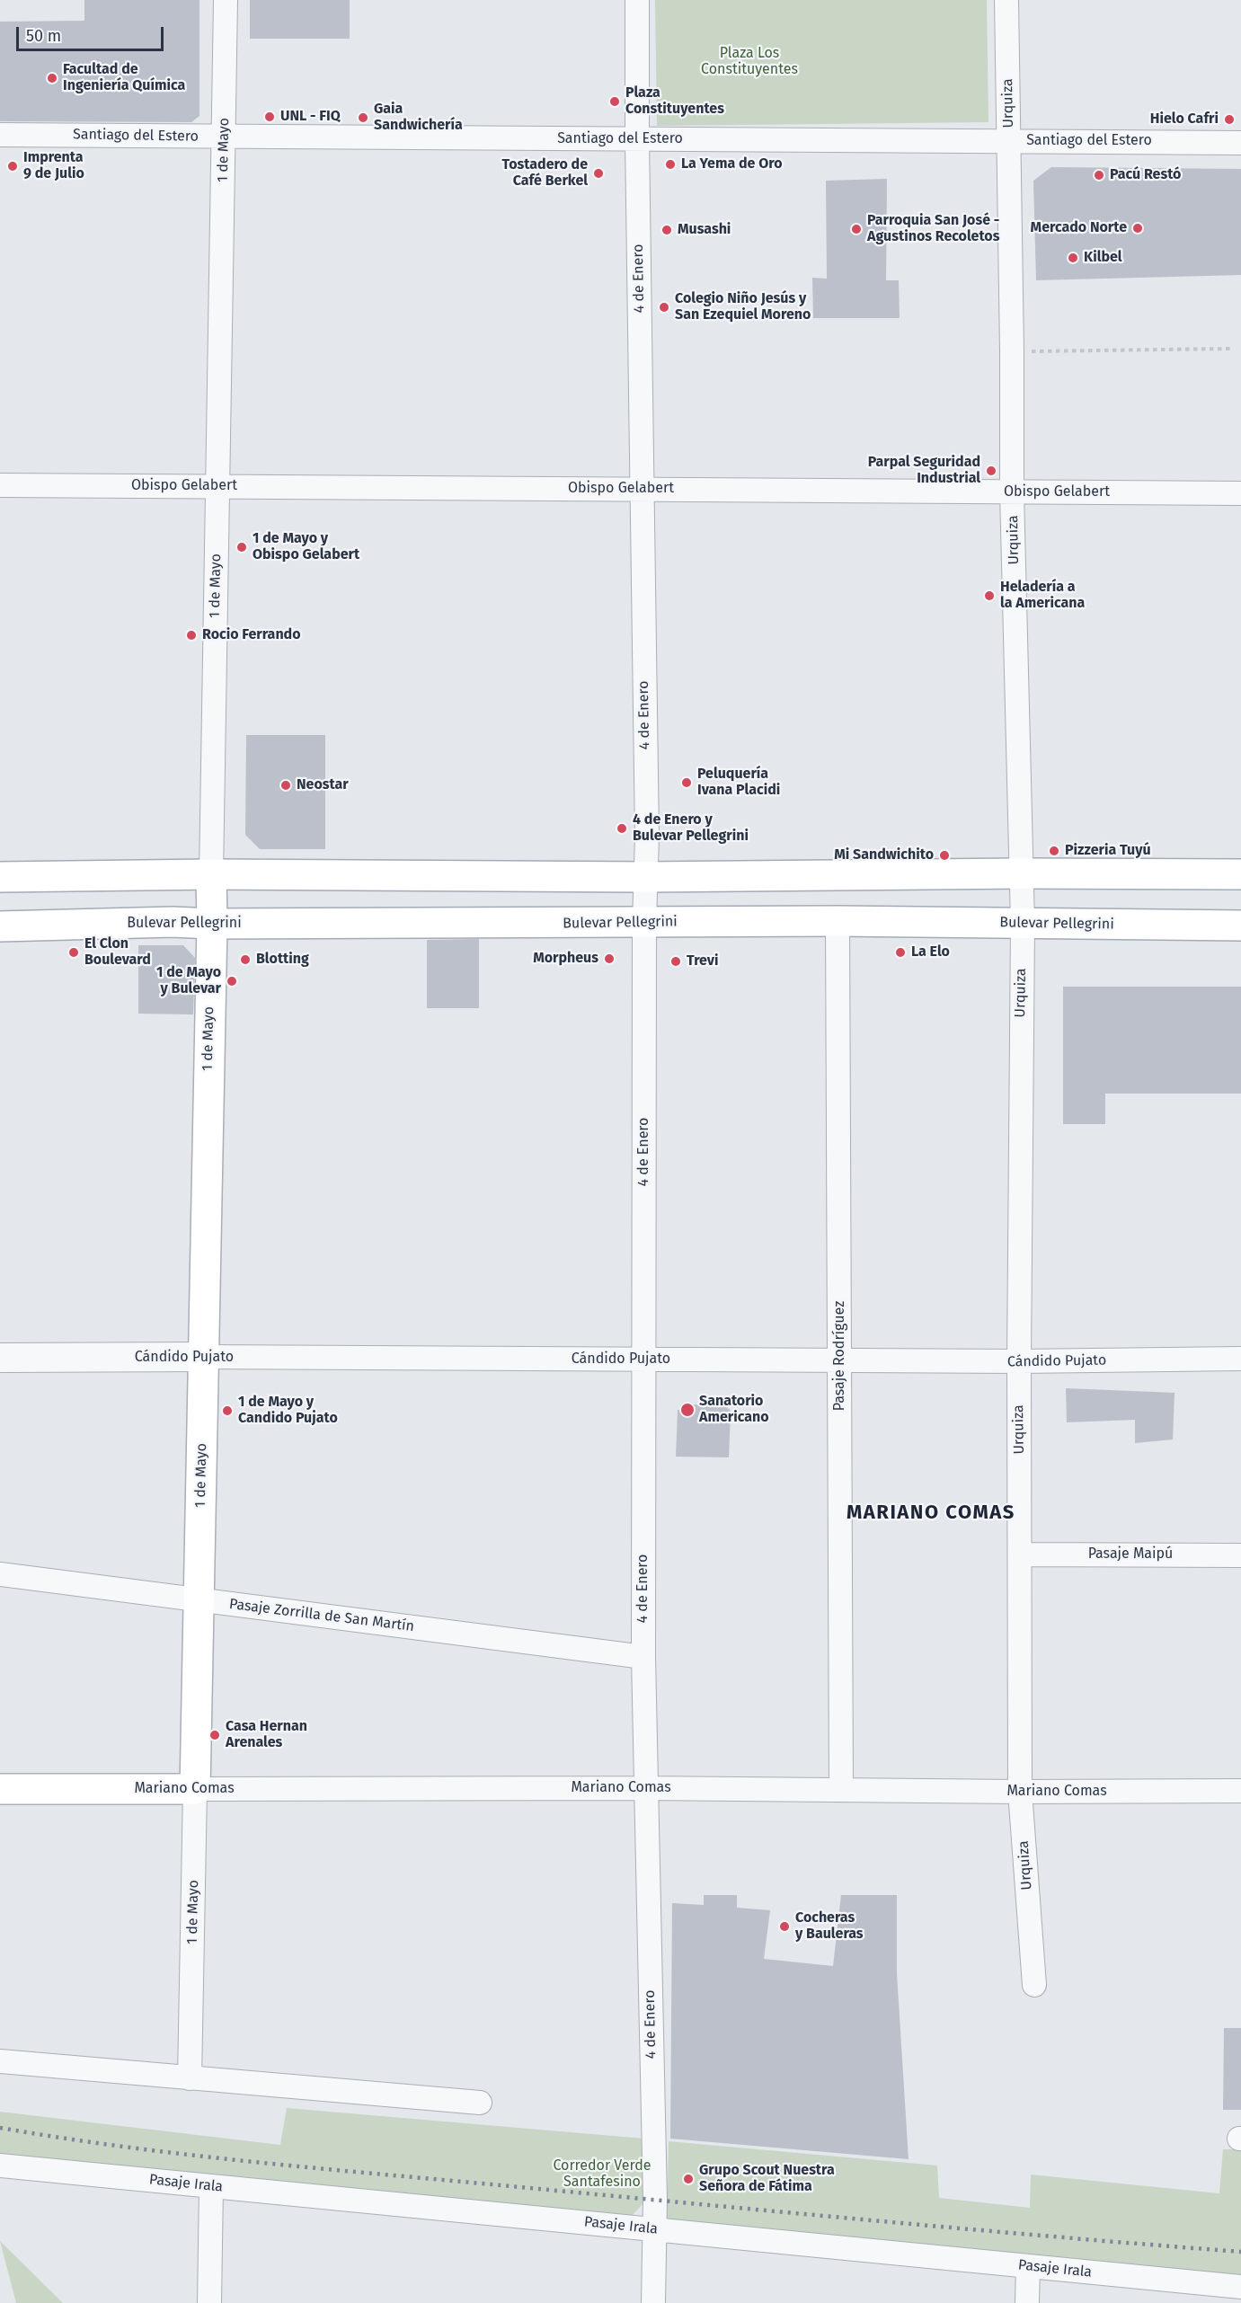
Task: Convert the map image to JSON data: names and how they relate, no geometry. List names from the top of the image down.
{
  "streets": {
    "main road": ["1 de Mayo", "Bulevar Pellegrini", "Mariano Comas"],
    "street": [
      "Urquiza",
      "Santiago del Estero",
      "4 de Enero",
      "Obispo Gelabert",
      "Pasaje Rodríguez",
      "Cándido Pujato",
      "Pasaje Maipú",
      "Pasaje Zorrilla de San Martín",
      "Pasaje Irala"
    ]
  },
  "crossings": [
    ["Urquiza", "Santiago del Estero"],
    ["Urquiza", "Obispo Gelabert"],
    ["Urquiza", "Bulevar Pellegrini"],
    ["Urquiza", "Cándido Pujato"],
    ["Urquiza", "Pasaje Maipú"],
    ["Urquiza", "Mariano Comas"],
    ["Santiago del Estero", "1 de Mayo"],
    ["Santiago del Estero", "4 de Enero"],
    ["1 de Mayo", "Obispo Gelabert"],
    ["1 de Mayo", "Bulevar Pellegrini"],
    ["1 de Mayo", "Cándido Pujato"],
    ["1 de Mayo", "Pasaje Zorrilla de San Martín"],
    ["1 de Mayo", "Mariano Comas"],
    ["4 de Enero", "Obispo Gelabert"],
    ["4 de Enero", "Bulevar Pellegrini"],
    ["4 de Enero", "Cándido Pujato"],
    ["4 de Enero", "Pasaje Zorrilla de San Martín"],
    ["4 de Enero", "Mariano Comas"],
    ["4 de Enero", "Pasaje Irala"],
    ["Bulevar Pellegrini", "Pasaje Rodríguez"],
    ["Pasaje Rodríguez", "Cándido Pujato"],
    ["Pasaje Rodríguez", "Mariano Comas"]
  ],
  "districts": ["MARIANO COMAS"],
  "parks": ["Plaza Los Constituyentes", "Corredor Verde Santafesino"],
  "places": [
    "Facultad de Ingeniería Química",
    "Plaza Constituyentes",
    "UNL - FIQ",
    "Gaia Sandwichería",
    "Hielo Cafri",
    "La Yema de Oro",
    "Imprenta 9 de Julio",
    "Tostadero de Café Berkel",
    "Pacú Restó",
    "Mercado Norte",
    "Parroquia San José - Agustinos Recoletos",
    "Musashi",
    "Kilbel",
    "Colegio Niño Jesús y San Ezequiel Moreno",
    "Parpal Seguridad Industrial",
    "1 de Mayo y Obispo Gelabert",
    "Heladería a la Americana",
    "Rocio Ferrando",
    "Peluquería Ivana Placidi",
    "Neostar",
    "4 de Enero y Bulevar Pellegrini",
    "Pizzeria Tuyú",
    "Mi Sandwichito",
    "El Clon Boulevard",
    "La Elo",
    "Morpheus",
    "Blotting",
    "Trevi",
    "1 de Mayo y Bulevar",
    "Sanatorio Americano",
    "1 de Mayo y Candido Pujato",
    "Casa Hernan Arenales",
    "Cocheras y Bauleras",
    "Grupo Scout Nuestra Señora de Fátima"
  ],
  "scale_bar": "50 m"
}
